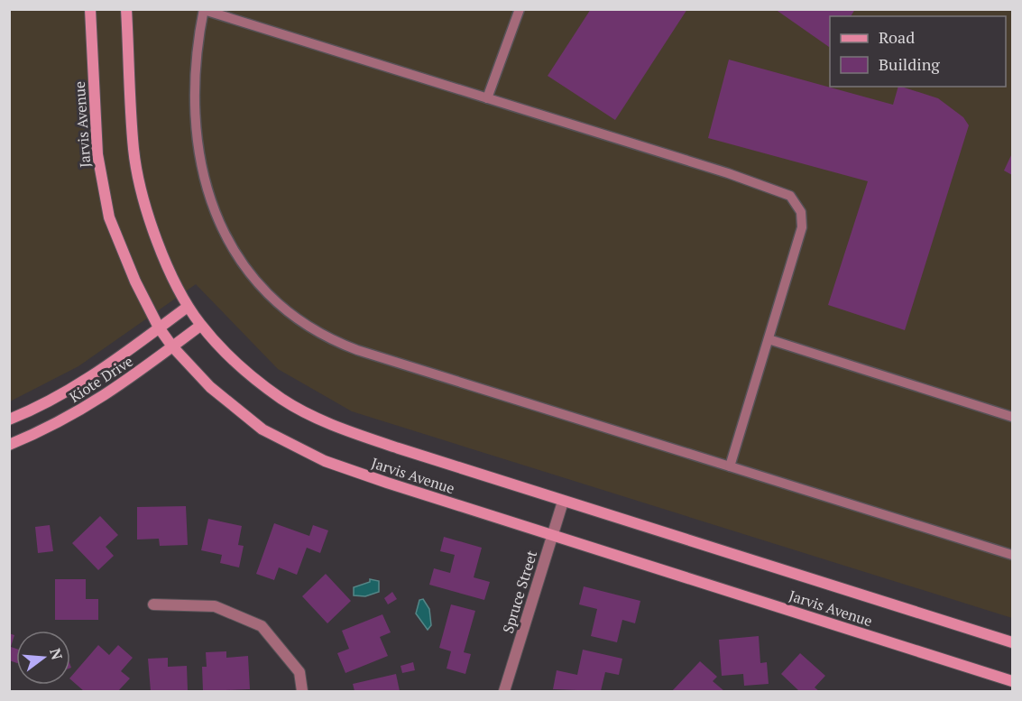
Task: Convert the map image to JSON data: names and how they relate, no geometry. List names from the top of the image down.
{
  "streets": {
    "main road": ["Jarvis Avenue", "Kiote Drive"],
    "street": ["Spruce Street"]
  },
  "crossings": [
    ["Jarvis Avenue", "Kiote Drive"],
    ["Jarvis Avenue", "Spruce Street"]
  ],
  "legend": ["Road", "Building"],
  "north": "right"
}
